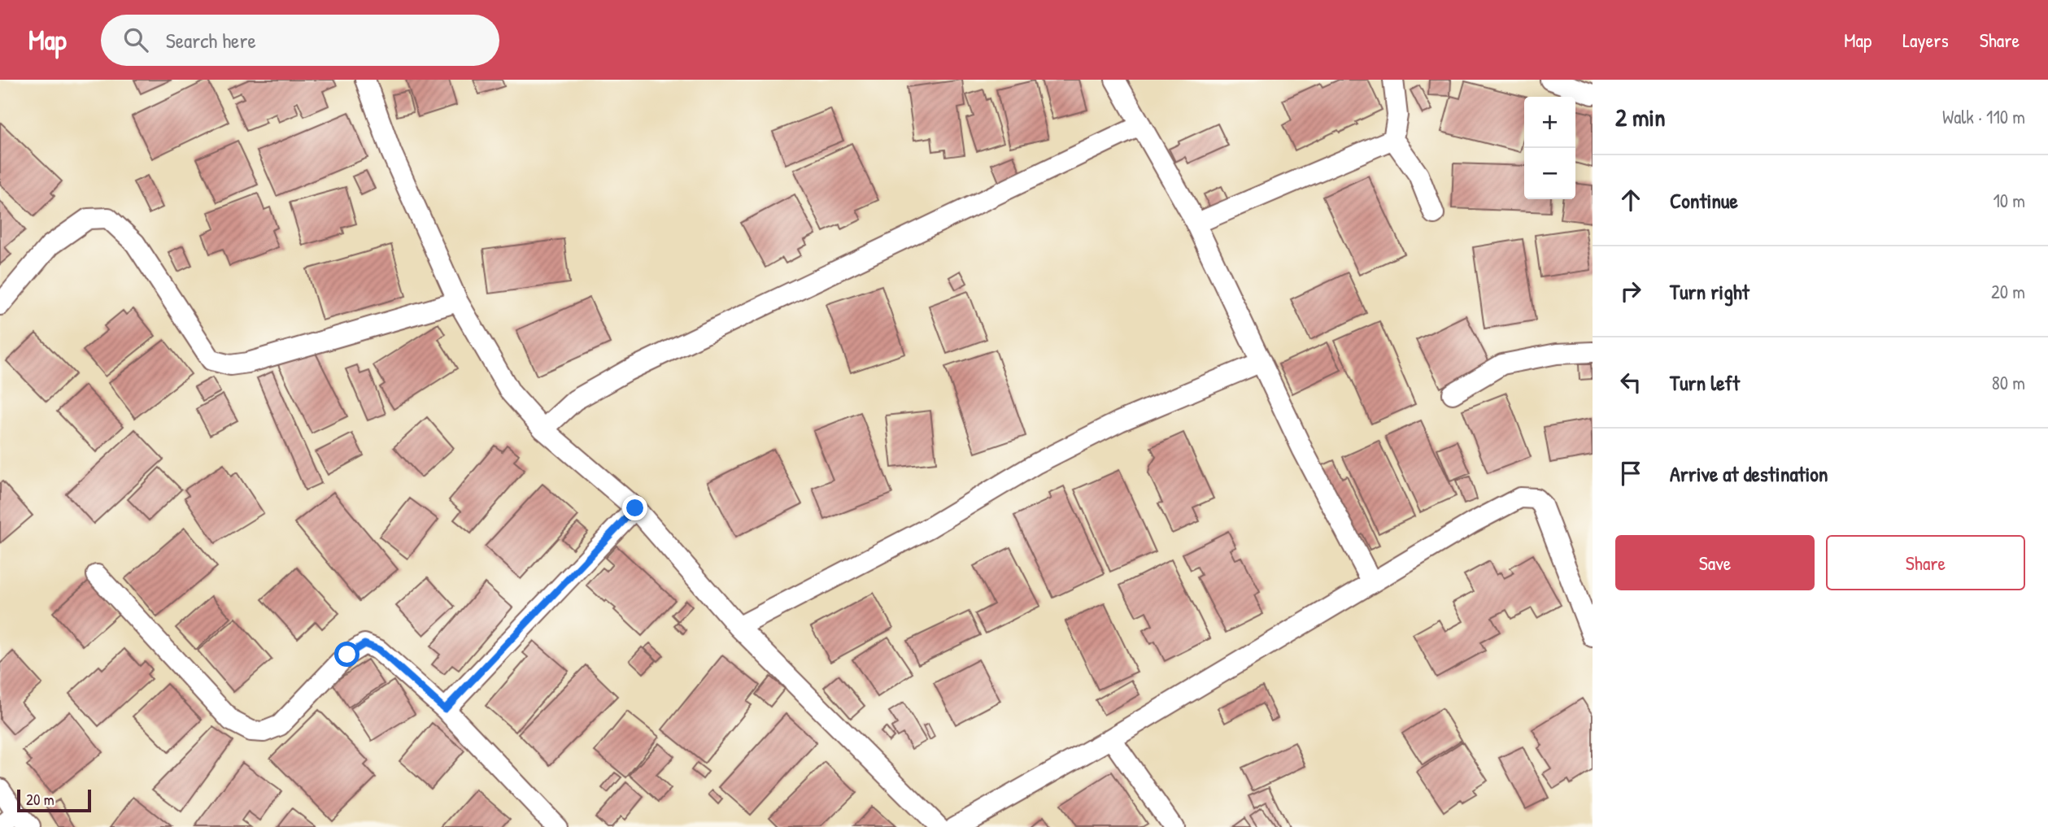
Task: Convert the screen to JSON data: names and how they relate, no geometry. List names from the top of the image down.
{
  "scale_bar": "20 m",
  "page": {
    "header": "Map",
    "search": "Search here",
    "nav": ["Map", "Layers", "Share"],
    "heading": ["2 min", "Walk · 110 m"],
    "map_buttons": ["+", "−"],
    "list": [
      ["Continue", "10 m"],
      ["Turn right", "20 m"],
      ["Turn left", "80 m"],
      "Arrive at destination"
    ],
    "buttons": ["Save", "Share"],
    "scale": "20 m"
  }
}
